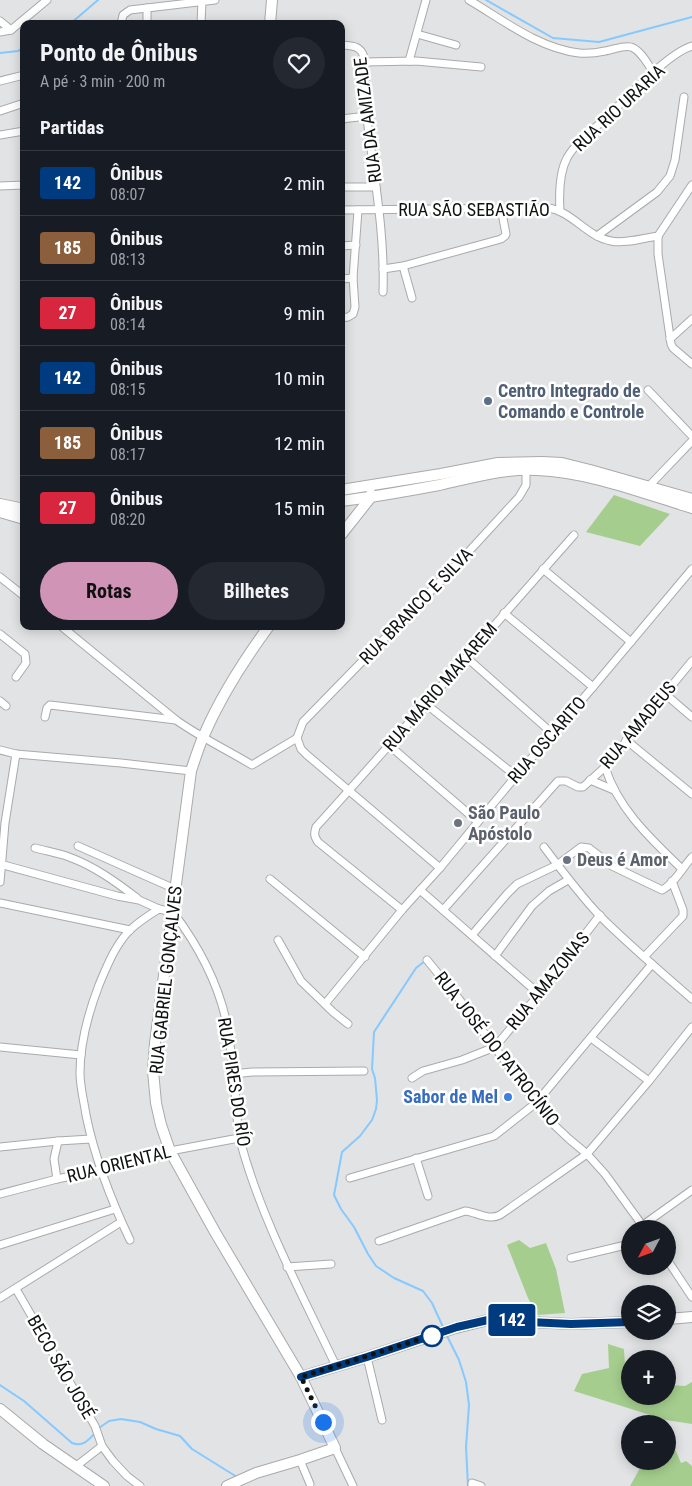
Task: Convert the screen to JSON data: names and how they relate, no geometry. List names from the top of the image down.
{
  "streets": {
    "street": [
      "RUA RIO URARIA",
      "RUA DA AMIZADE",
      "RUA SÃO SEBASTIÃO",
      "RUA BRANCO E SILVA",
      "RUA MÁRIO MAKAREM",
      "RUA AMADEUS",
      "RUA OSCARITO",
      "RUA GABRIEL GONÇALVES",
      "RUA AMAZONAS",
      "RUA JOSÉ DO PATROCÍNIO",
      "RUA PIRES DO RÍO",
      "RUA ORIENTAL",
      "BECO SÃO JOSÉ"
    ]
  },
  "crossings": [
    ["RUA RIO URARIA", "RUA SÃO SEBASTIÃO"],
    ["RUA DA AMIZADE", "RUA SÃO SEBASTIÃO"],
    ["RUA MÁRIO MAKAREM", "RUA OSCARITO"],
    ["RUA GABRIEL GONÇALVES", "RUA PIRES DO RÍO"],
    ["RUA GABRIEL GONÇALVES", "RUA ORIENTAL"],
    ["RUA AMAZONAS", "RUA JOSÉ DO PATROCÍNIO"],
    ["RUA PIRES DO RÍO", "RUA ORIENTAL"]
  ],
  "places": [
    "Centro Integrado de Comando e Controle",
    "São Paulo Apóstolo",
    "Deus é Amor",
    "Sabor de Mel"
  ],
  "lines": ["bus line 142"],
  "north": "bottom left",
  "page": {
    "on_map": "142",
    "heading": [
      ["Ponto de Ônibus", "A pé · 3 min · 200 m"],
      "Partidas"
    ],
    "list": [
      {
        "mark": "142",
        "name": "Ônibus",
        "note": "08:07",
        "value": "2 min"
      },
      {
        "mark": "185",
        "name": "Ônibus",
        "note": "08:13",
        "value": "8 min"
      },
      {
        "mark": "27",
        "name": "Ônibus",
        "note": "08:14",
        "value": "9 min"
      },
      {
        "mark": "142",
        "name": "Ônibus",
        "note": "08:15",
        "value": "10 min"
      },
      {
        "mark": "185",
        "name": "Ônibus",
        "note": "08:17",
        "value": "12 min"
      },
      {
        "mark": "27",
        "name": "Ônibus",
        "note": "08:20",
        "value": "15 min"
      }
    ],
    "buttons": ["Rotas", "Bilhetes"],
    "map_buttons": ["+", "−"]
  }
}
